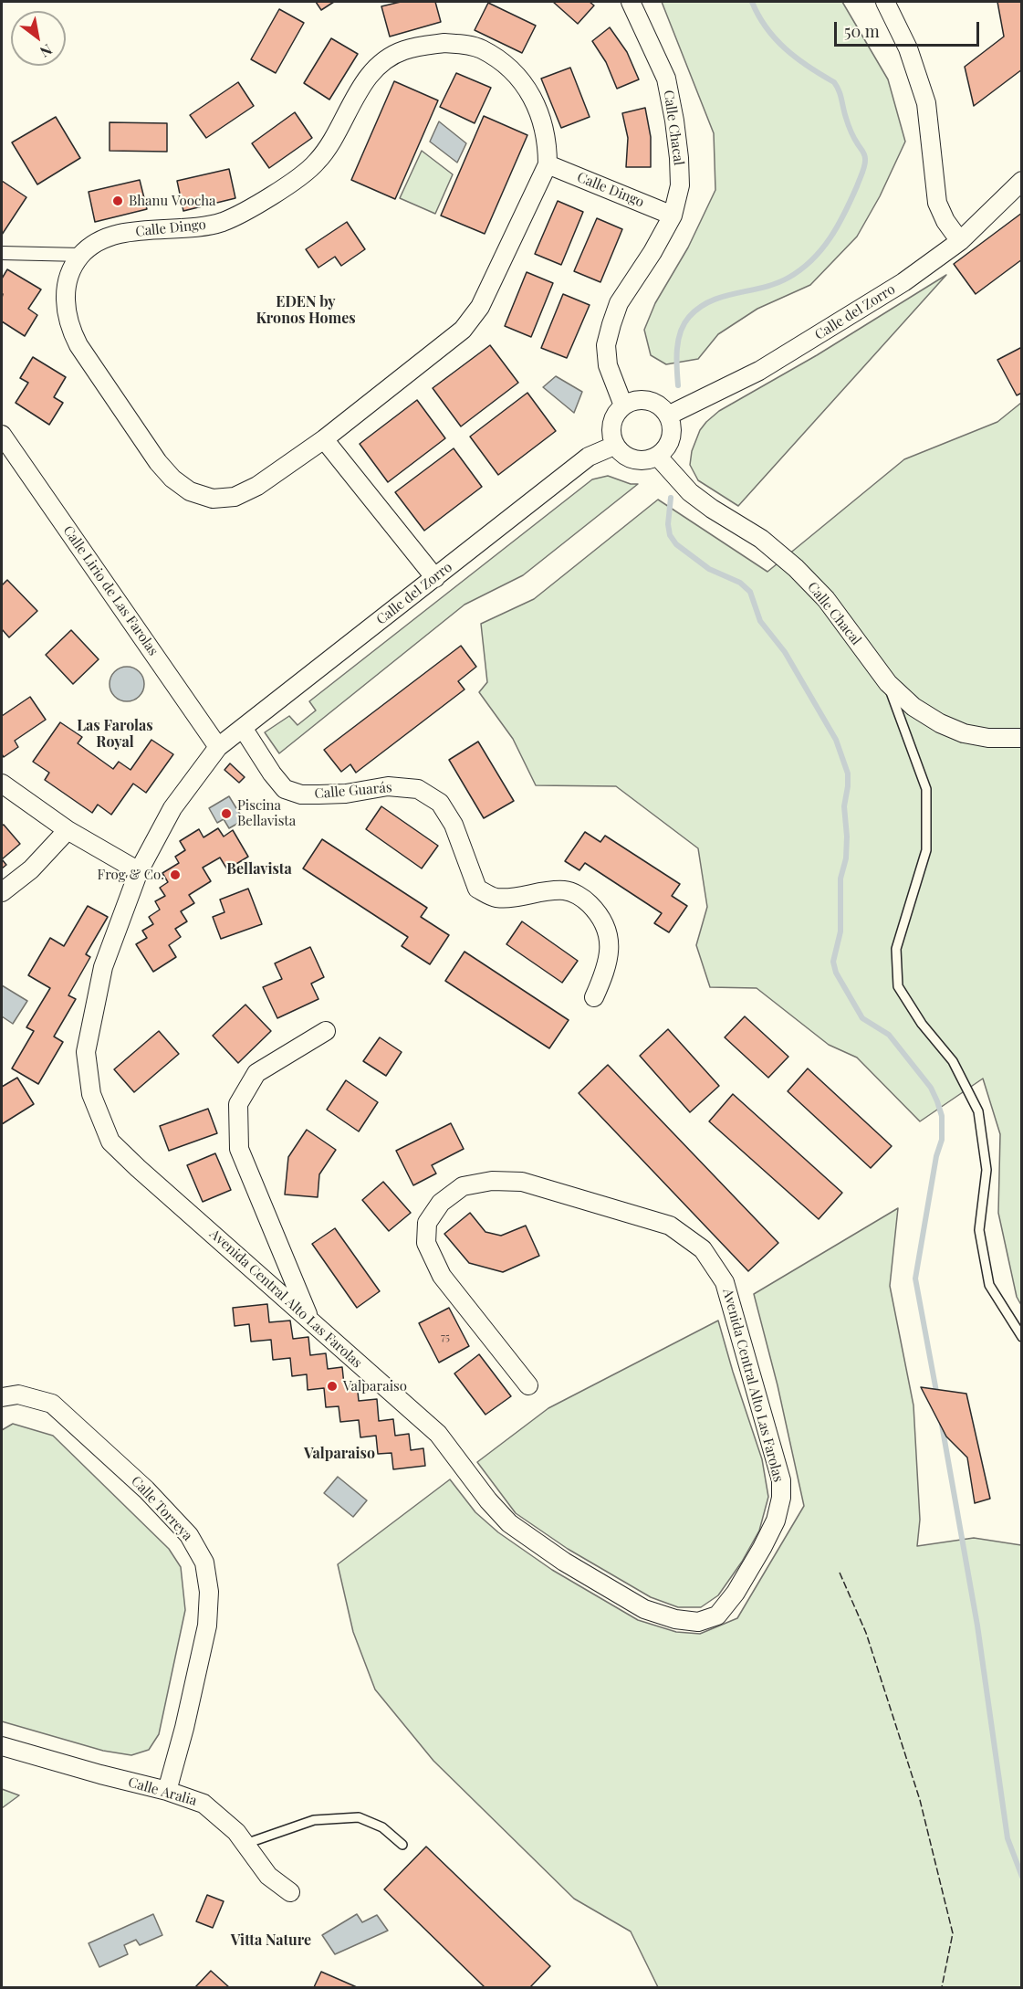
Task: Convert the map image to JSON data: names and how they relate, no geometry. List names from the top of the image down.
{
  "streets": {
    "street": [
      "Calle Chacal",
      "Calle Dingo",
      "Calle del Zorro",
      "Calle Lirio de Las Farolas",
      "Calle Guarás",
      "Avenida Central Alto Las Farolas",
      "Calle Torreya",
      "Calle Aralia"
    ]
  },
  "crossings": [
    ["Calle Chacal", "Calle Dingo"],
    ["Calle Chacal", "Calle del Zorro"],
    ["Calle del Zorro", "Calle Lirio de Las Farolas"],
    ["Calle del Zorro", "Calle Guarás"],
    ["Calle del Zorro", "Avenida Central Alto Las Farolas"],
    ["Calle Lirio de Las Farolas", "Avenida Central Alto Las Farolas"],
    ["Calle Torreya", "Calle Aralia"]
  ],
  "districts": [
    "EDEN by Kronos Homes",
    "Las Farolas Royal",
    "Bellavista",
    "Valparaiso",
    "Vitta Nature"
  ],
  "places": [
    "Bhanu Voocha",
    "Piscina Bellavista",
    "Frog & Co.",
    "Valparaiso"
  ],
  "house_numbers": ["75"],
  "scale_bar": "50 m",
  "north": "bottom right"
}
